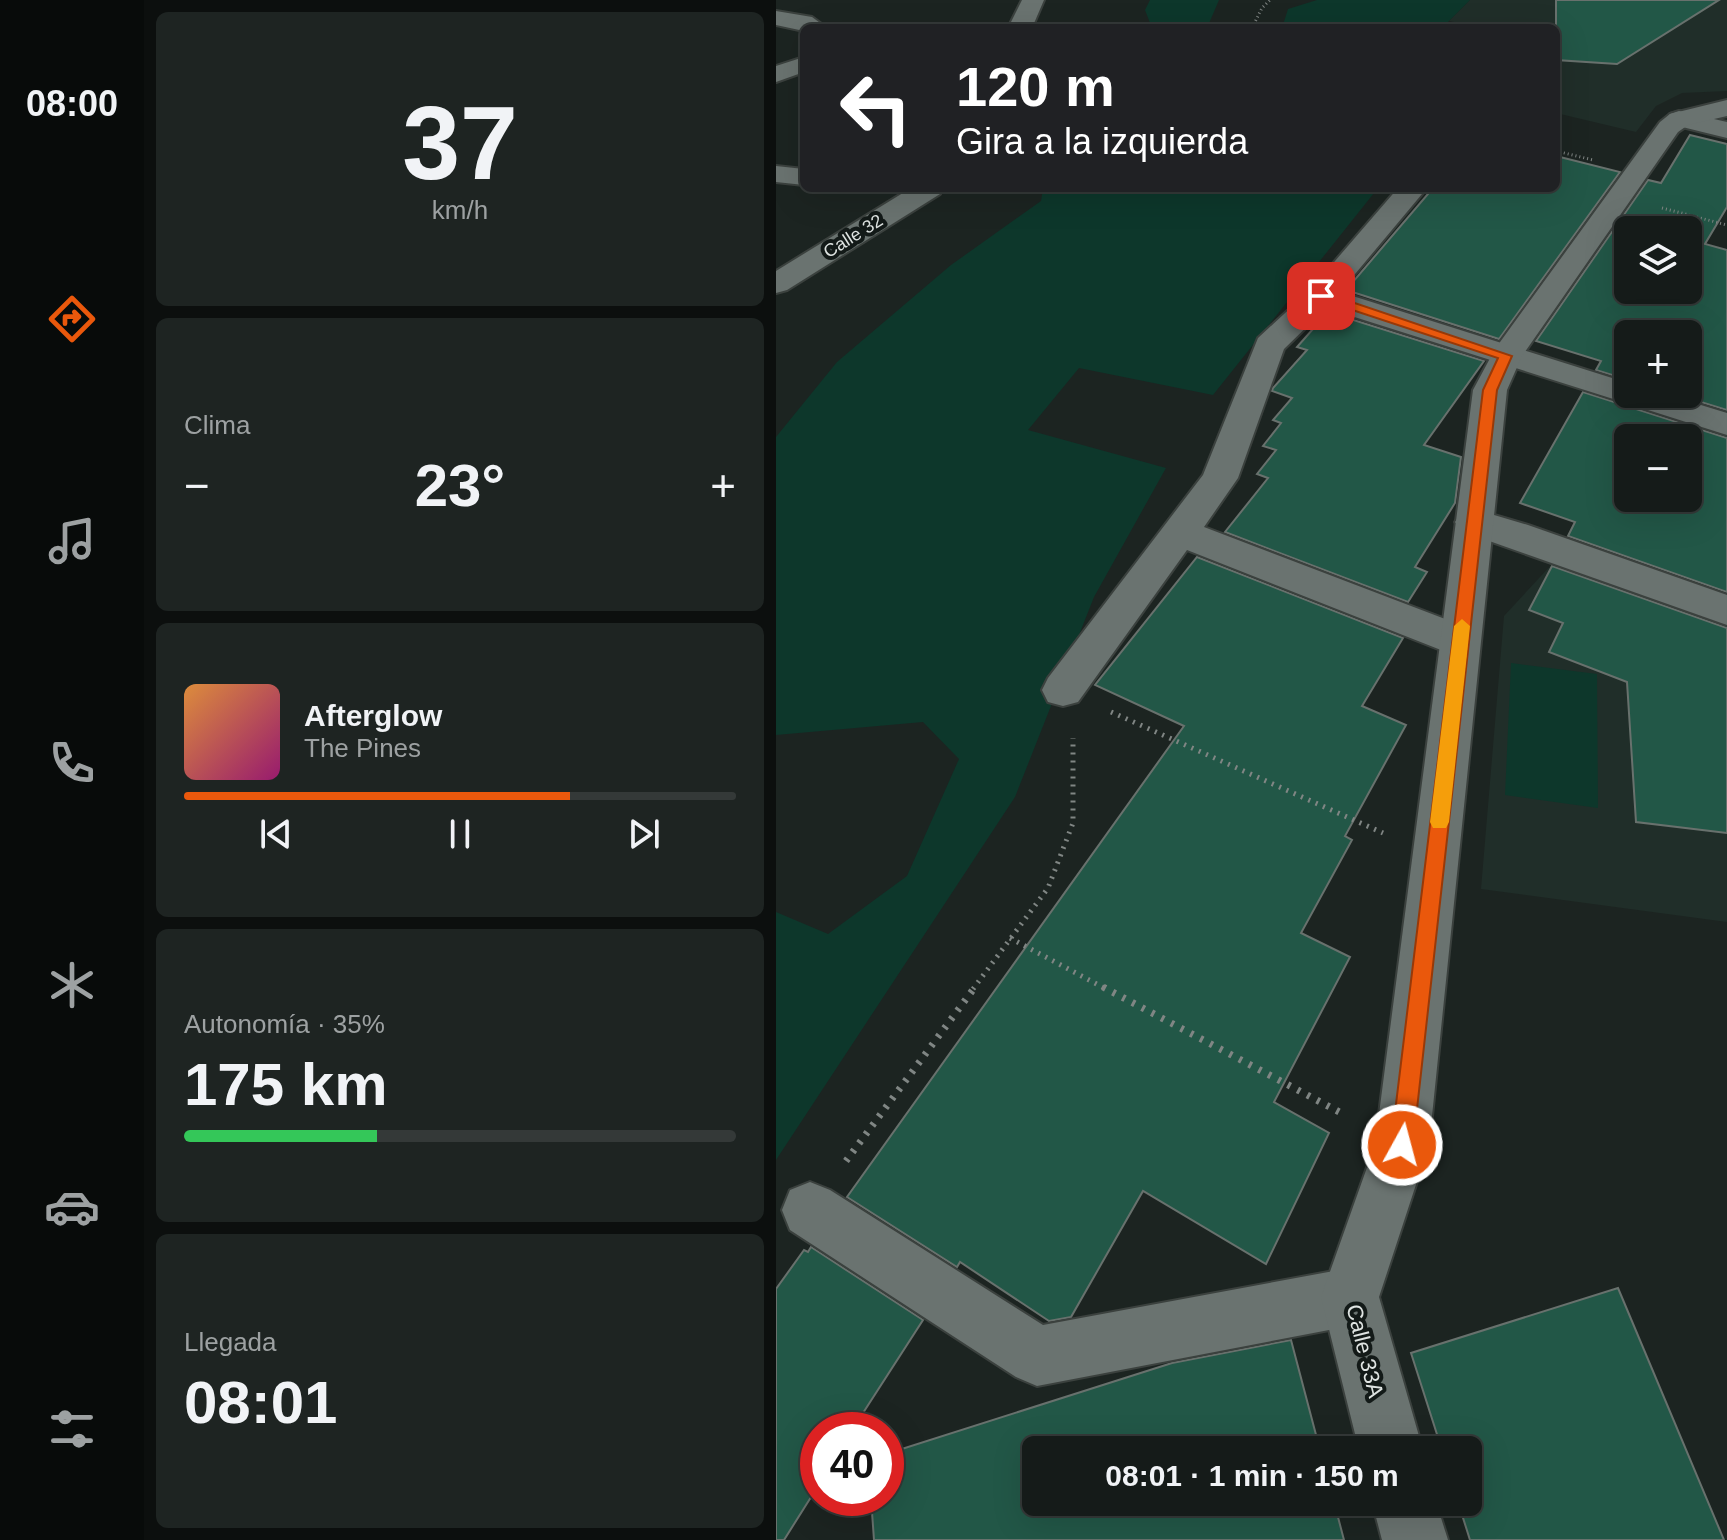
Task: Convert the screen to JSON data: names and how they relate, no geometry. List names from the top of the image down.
{
  "streets": {
    "street": ["Calle 32", "Calle 33A"]
  },
  "page": {
    "tabs": "08:00",
    "tile": [
      ["37", "km/h"],
      "Clima",
      ["Autonomía · 35%", "175 km"],
      ["Llegada", "08:01"]
    ],
    "turn": ["120 m", "Gira a la izquierda"],
    "map_buttons": ["+", "−"],
    "heat": ["−", "23°", "+"],
    "song": ["Afterglow", "The Pines"],
    "limit": "40",
    "trip": "08:01 · 1 min · 150 m"
  }
}
